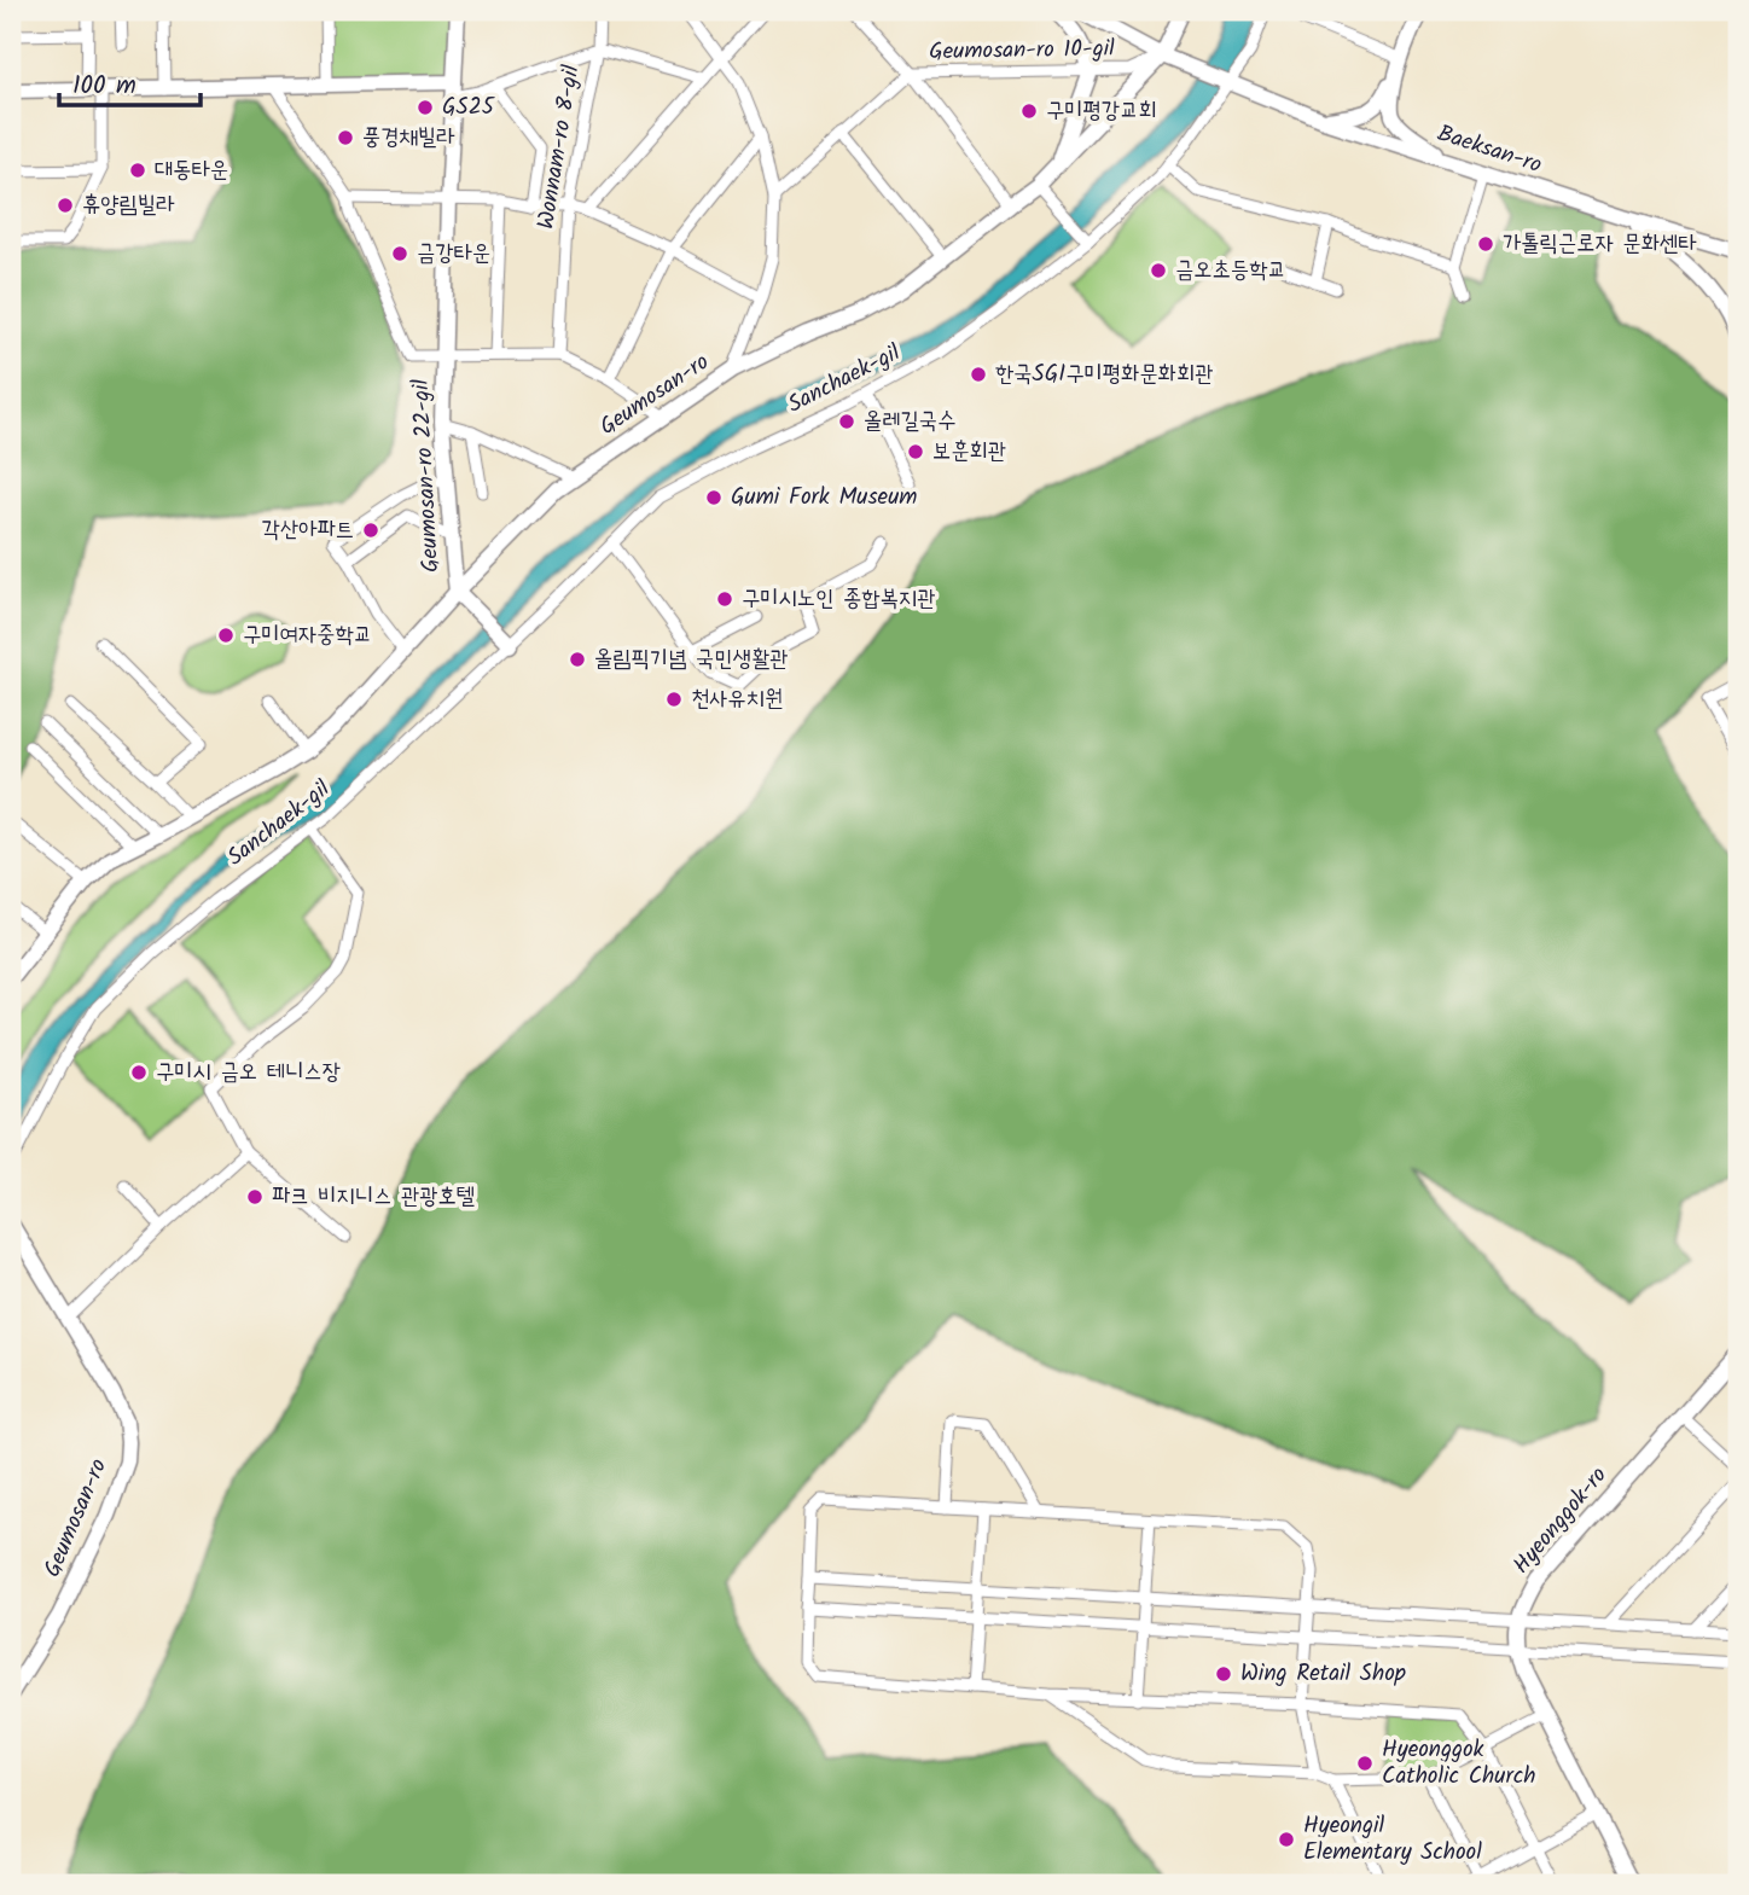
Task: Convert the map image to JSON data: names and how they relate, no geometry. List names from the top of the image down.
{
  "streets": {
    "street": [
      "Geumosan-ro 10-gil",
      "Wonnam-ro 8-gil",
      "Baeksan-ro",
      "Sanchaek-gil",
      "Geumosan-ro",
      "Geumosan-ro 22-gil",
      "Hyeonggok-ro"
    ]
  },
  "crossings": [
    ["Geumosan-ro 10-gil", "Baeksan-ro"],
    ["Geumosan-ro 10-gil", "Geumosan-ro"],
    ["Baeksan-ro", "Sanchaek-gil"],
    ["Baeksan-ro", "Geumosan-ro"],
    ["Geumosan-ro", "Geumosan-ro 22-gil"]
  ],
  "places": [
    "GS25",
    "구미평강교회",
    "풍경채빌라",
    "대동타운",
    "휴양림빌라",
    "가톨릭근로자 문화센타",
    "금강타운",
    "금오초등학교",
    "한국SGI구미평화문화회관",
    "올레길국수",
    "보훈회관",
    "Gumi Fork Museum",
    "각산아파트",
    "구미시노인 종합복지관",
    "구미여자중학교",
    "올림픽기념 국민생활관",
    "천사유치원",
    "구미시 금오 테니스장",
    "파크 비지니스 관광호텔",
    "Wing Retail Shop",
    "Hyeonggok Catholic Church",
    "Hyeongil Elementary School"
  ],
  "scale_bar": "100 m"
}
